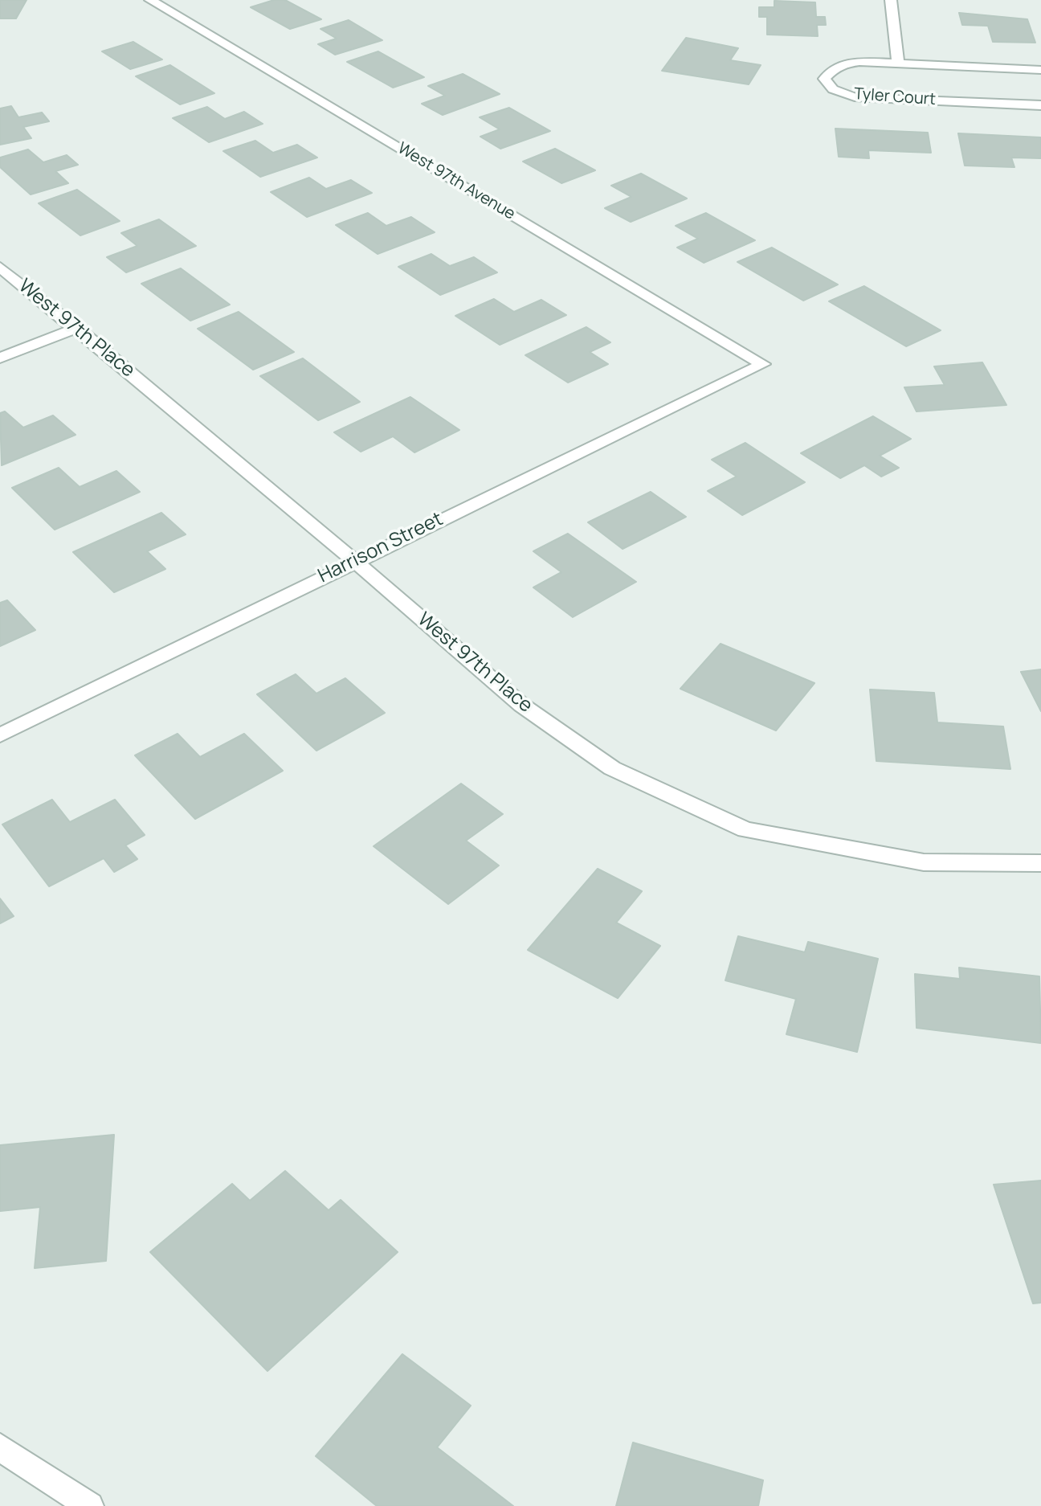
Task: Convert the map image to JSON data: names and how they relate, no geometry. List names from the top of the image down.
{
  "streets": {
    "street": [
      "Tyler Court",
      "West 97th Avenue",
      "West 97th Place",
      "Harrison Street"
    ]
  },
  "crossings": [
    ["West 97th Avenue", "Harrison Street"],
    ["West 97th Place", "Harrison Street"]
  ]
}
